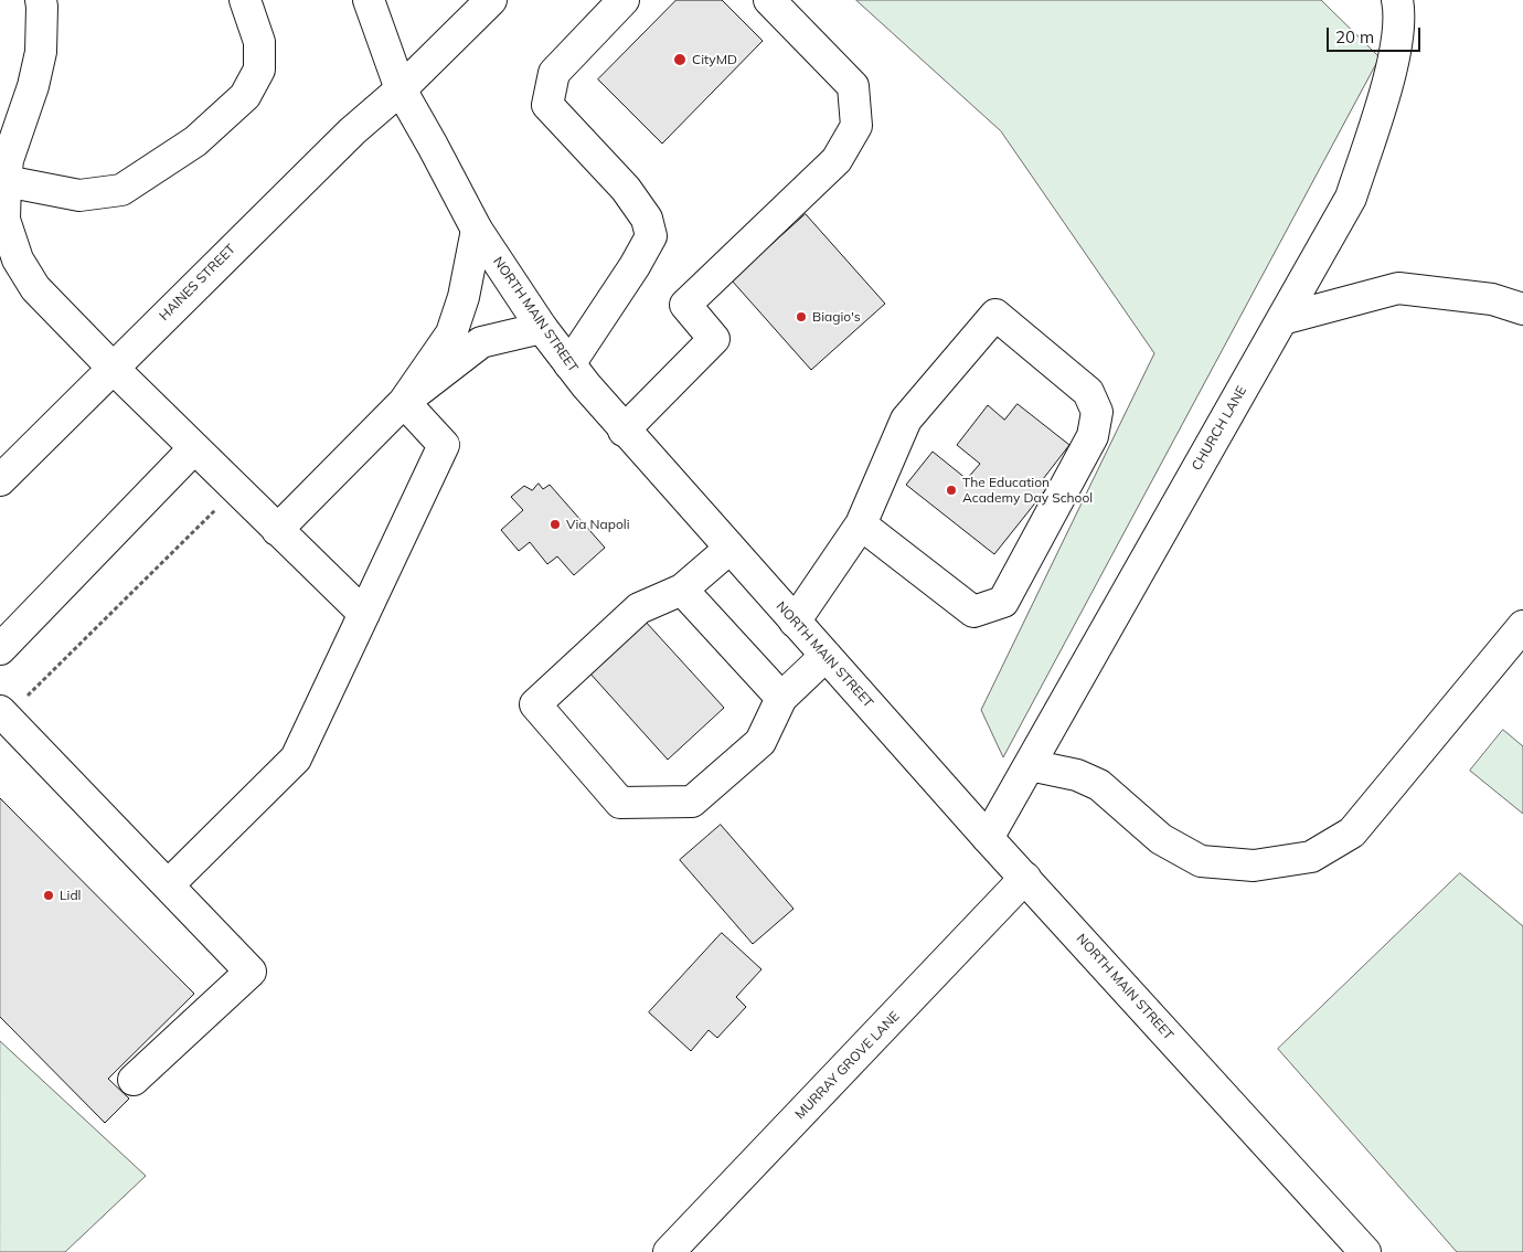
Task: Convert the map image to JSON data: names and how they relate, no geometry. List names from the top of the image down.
{
  "streets": {
    "main road": [
      "HAINES STREET",
      "NORTH MAIN STREET",
      "CHURCH LANE",
      "MURRAY GROVE LANE"
    ]
  },
  "crossings": [
    ["HAINES STREET", "NORTH MAIN STREET"],
    ["NORTH MAIN STREET", "CHURCH LANE"],
    ["NORTH MAIN STREET", "MURRAY GROVE LANE"]
  ],
  "places": [
    "CityMD",
    "Biagio's",
    "The Education Academy Day School",
    "Via Napoli",
    "Lidl"
  ],
  "scale_bar": "20 m"
}
